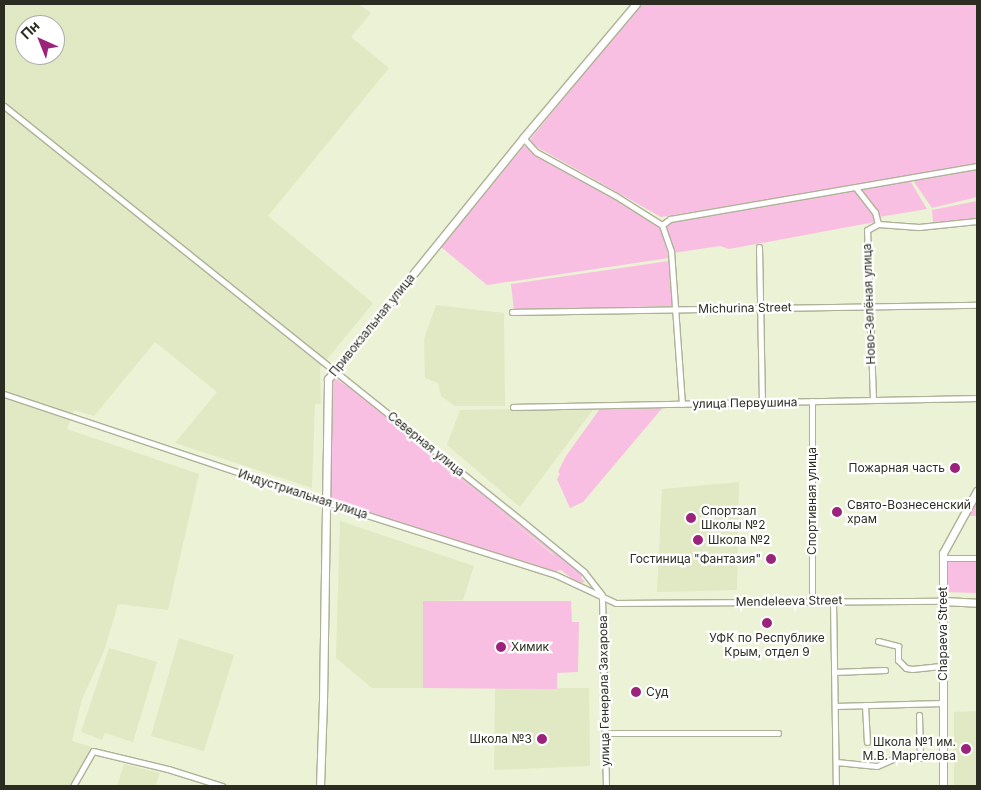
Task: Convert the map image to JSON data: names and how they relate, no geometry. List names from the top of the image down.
{
  "streets": {
    "main road": ["Привокзальная улица", "Mendeleeva Street", "Chapaeva Street"],
    "street": [
      "Ново-Зелёная улица",
      "Michurina Street",
      "улица Первушина",
      "Северная улица",
      "Индустриальная улица",
      "Спортивная улица",
      "улица Генерала Захарова"
    ]
  },
  "crossings": [
    ["Ново-Зелёная улица", "Michurina Street"],
    ["Ново-Зелёная улица", "улица Первушина"],
    ["Привокзальная улица", "Северная улица"],
    ["Привокзальная улица", "Индустриальная улица"],
    ["улица Первушина", "Спортивная улица"],
    ["Северная улица", "Индустриальная улица"],
    ["Северная улица", "Mendeleeva Street"],
    ["Северная улица", "улица Генерала Захарова"],
    ["Индустриальная улица", "Mendeleeva Street"],
    ["Индустриальная улица", "улица Генерала Захарова"],
    ["Спортивная улица", "Mendeleeva Street"],
    ["Mendeleeva Street", "Chapaeva Street"],
    ["Mendeleeva Street", "улица Генерала Захарова"]
  ],
  "places": [
    "Пожарная часть",
    "Свято-Вознесенский храм",
    "Спортзал Школы №2",
    "Школа №2",
    "Гостиница \"Фантазия\"",
    "УФК по Республике Крым, отдел 9",
    "Химик",
    "Суд",
    "Школа №3",
    "Школа №1 им. М.В. Маргелова"
  ],
  "north": "top left"
}
